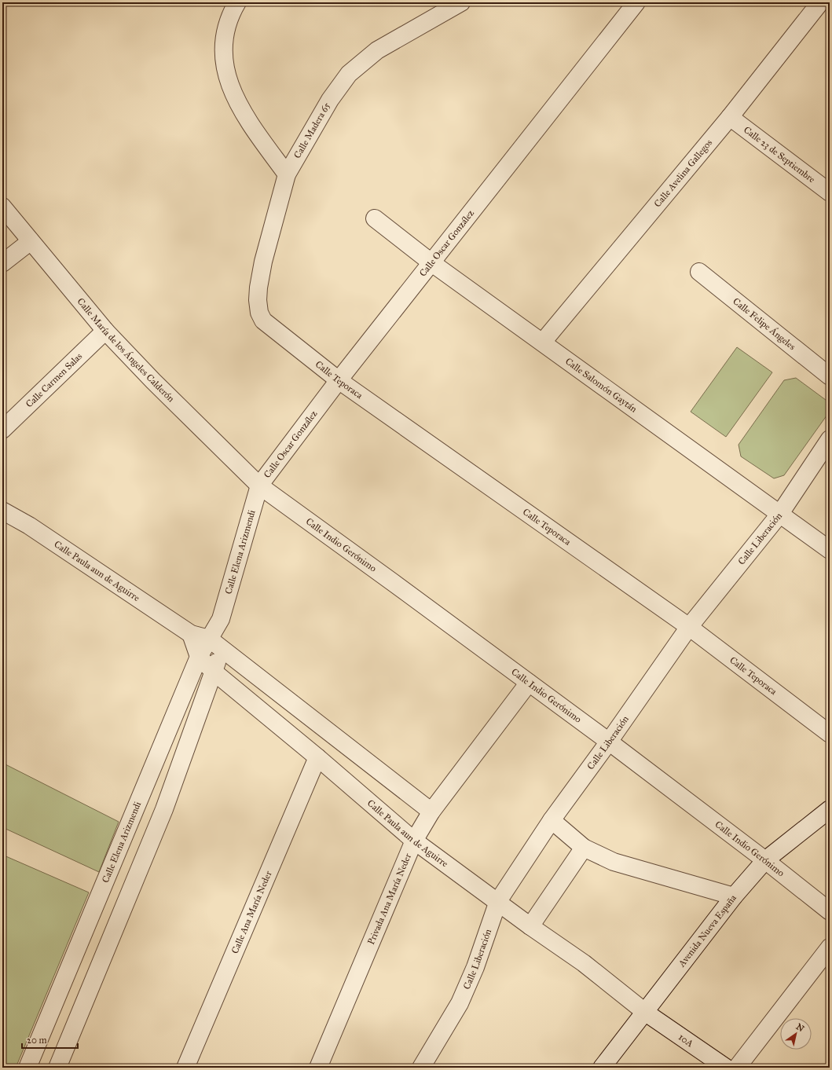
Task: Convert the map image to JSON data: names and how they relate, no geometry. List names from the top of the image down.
{
  "streets": {
    "street": [
      "Calle Madera 65",
      "Calle 23 de Septiembre",
      "Calle Avelina Gallegos",
      "Calle Oscar González",
      "Calle Felipe Ángeles",
      "Calle María de los Ángeles Calderón",
      "Calle Teporaca",
      "Calle Carmen Salas",
      "Calle Salomón Gaytán",
      "Calle Liberación",
      "Calle Indio Gerónimo",
      "Calle Elena Arizmendi",
      "Calle Paula aun de Aguirre",
      "Privada Ana María Neder",
      "Calle Ana María Neder",
      "Avenida Nueva España",
      "10A"
    ]
  },
  "crossings": [
    ["Calle Madera 65", "Calle Teporaca"],
    ["Calle 23 de Septiembre", "Calle Avelina Gallegos"],
    ["Calle Avelina Gallegos", "Calle Salomón Gaytán"],
    ["Calle Oscar González", "Calle María de los Ángeles Calderón"],
    ["Calle Oscar González", "Calle Teporaca"],
    ["Calle Oscar González", "Calle Salomón Gaytán"],
    ["Calle Oscar González", "Calle Indio Gerónimo"],
    ["Calle Oscar González", "Calle Elena Arizmendi"],
    ["Calle María de los Ángeles Calderón", "Calle Carmen Salas"],
    ["Calle María de los Ángeles Calderón", "Calle Indio Gerónimo"],
    ["Calle María de los Ángeles Calderón", "Calle Elena Arizmendi"],
    ["Calle Teporaca", "Calle Liberación"],
    ["Calle Salomón Gaytán", "Calle Liberación"],
    ["Calle Liberación", "Calle Indio Gerónimo"],
    ["Calle Liberación", "Calle Paula aun de Aguirre"],
    ["Calle Indio Gerónimo", "Calle Elena Arizmendi"],
    ["Calle Indio Gerónimo", "Privada Ana María Neder"],
    ["Calle Indio Gerónimo", "Avenida Nueva España"],
    ["Calle Elena Arizmendi", "Calle Paula aun de Aguirre"],
    ["Calle Paula aun de Aguirre", "Privada Ana María Neder"],
    ["Calle Paula aun de Aguirre", "Calle Ana María Neder"],
    ["Calle Paula aun de Aguirre", "Avenida Nueva España"],
    ["Calle Paula aun de Aguirre", "10A"],
    ["Avenida Nueva España", "10A"]
  ],
  "scale_bar": "20 m",
  "north": "top right"
}
